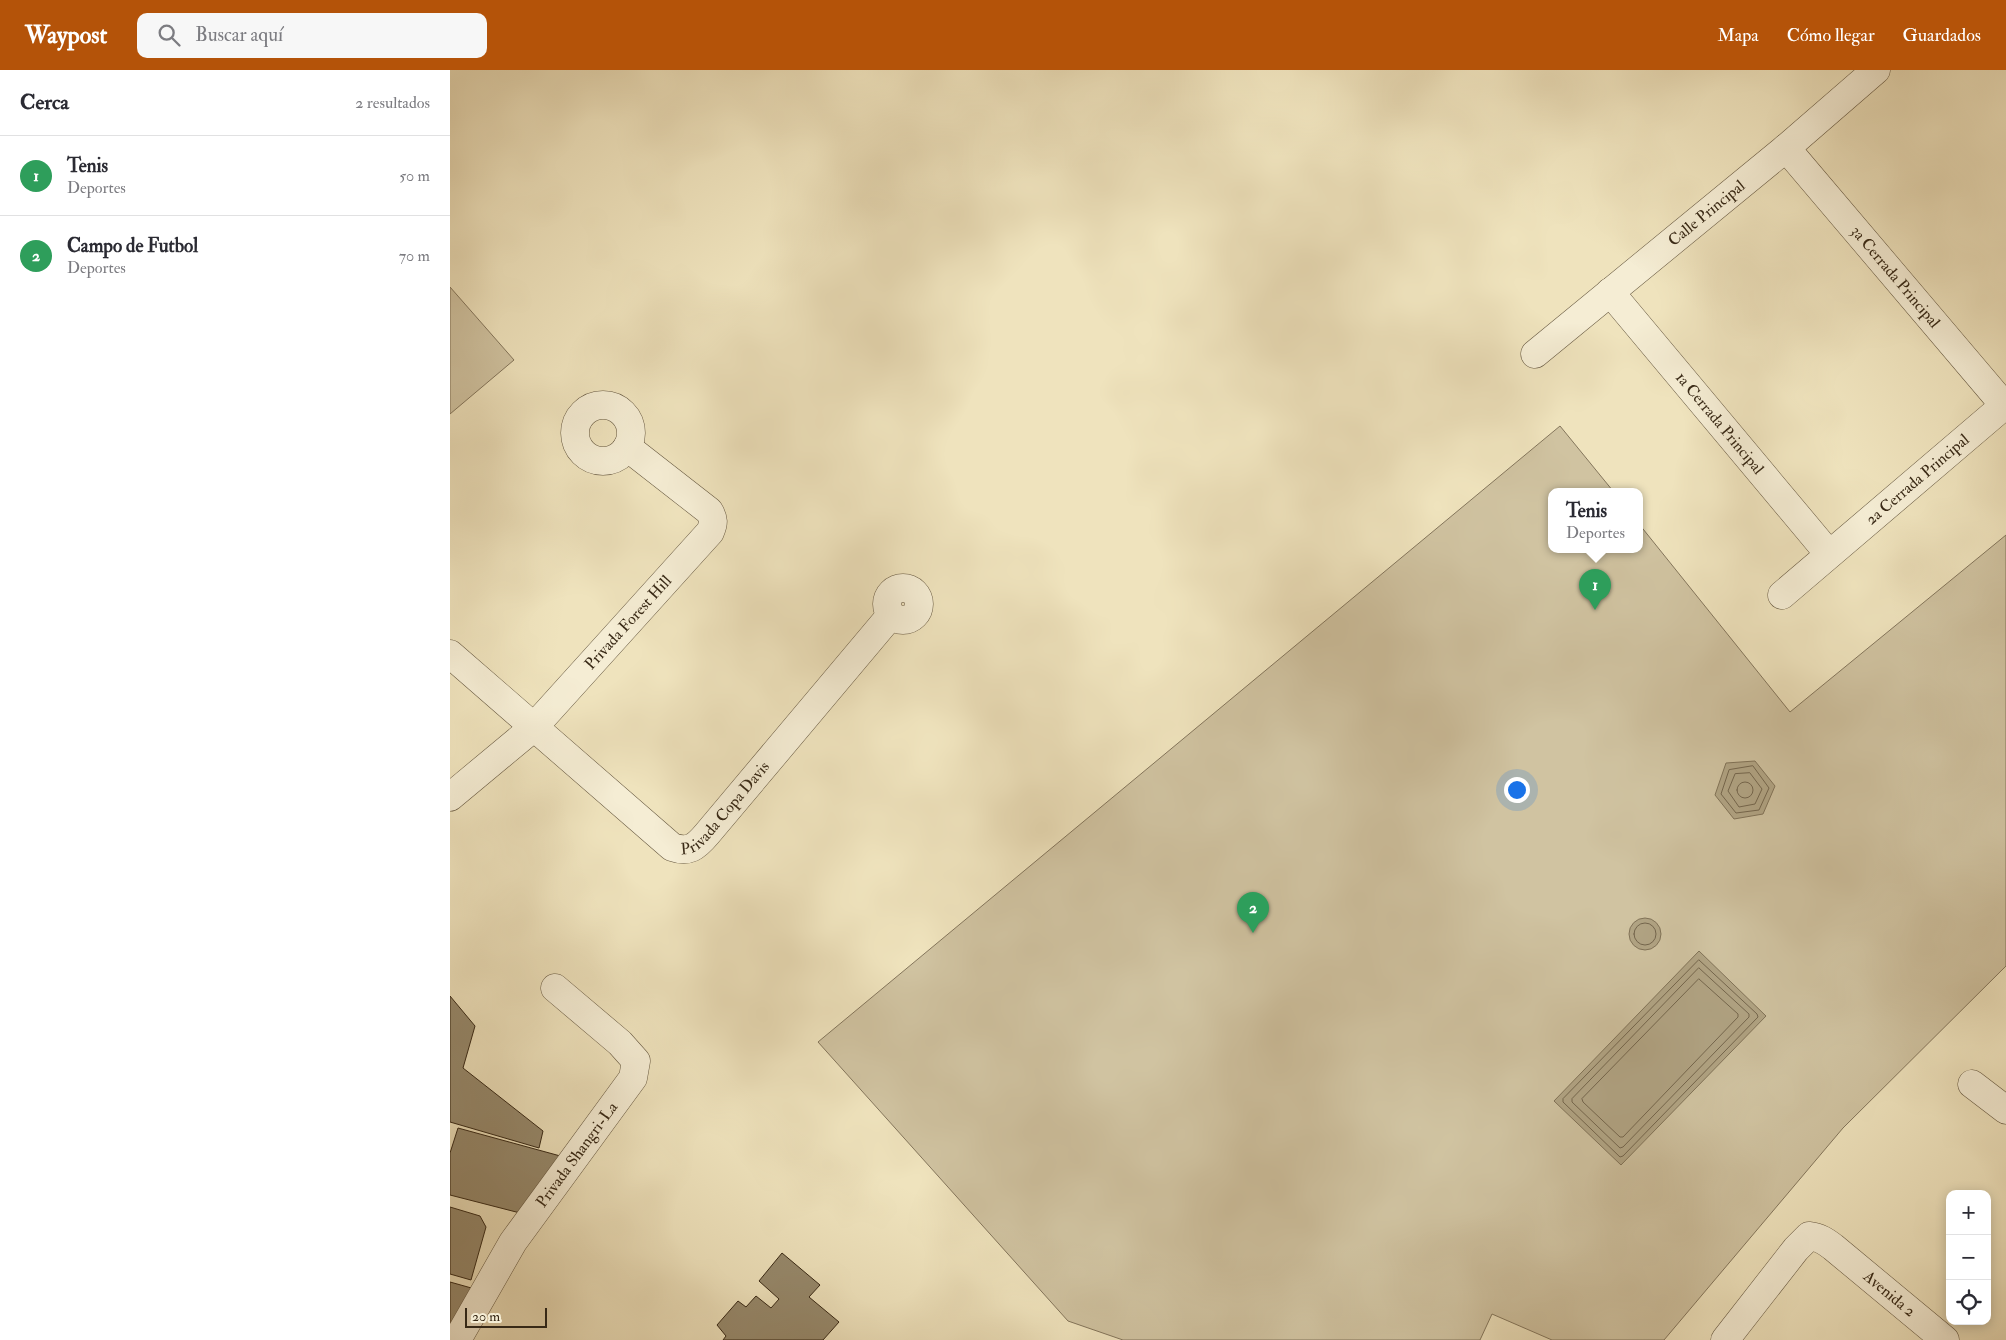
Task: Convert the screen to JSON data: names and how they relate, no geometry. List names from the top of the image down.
{
  "streets": {
    "street": [
      "Calle Principal",
      "3a Cerrada Principal",
      "1a Cerrada Principal",
      "2a Cerrada Principal",
      "Privada Forest Hill",
      "Privada Copa Davis",
      "Privada Shangri-La",
      "Avenida 2"
    ]
  },
  "crossings": [
    ["Calle Principal", "3a Cerrada Principal"],
    ["Calle Principal", "1a Cerrada Principal"],
    ["3a Cerrada Principal", "2a Cerrada Principal"],
    ["1a Cerrada Principal", "2a Cerrada Principal"],
    ["Privada Forest Hill", "Privada Copa Davis"]
  ],
  "scale_bar": "20 m",
  "page": {
    "header": "Waypost",
    "search": "Buscar aquí",
    "nav": ["Mapa", "Cómo llegar", "Guardados"],
    "heading": ["Cerca", "2 resultados"],
    "list": [
      {
        "mark": "1",
        "name": "Tenis",
        "note": "Deportes",
        "value": "50 m"
      },
      {
        "mark": "2",
        "name": "Campo de Futbol",
        "note": "Deportes",
        "value": "70 m"
      }
    ],
    "popup": ["Tenis", "Deportes"],
    "pins": ["1", "2"],
    "map_buttons": ["+", "−"],
    "scale": "20 m"
  }
}
